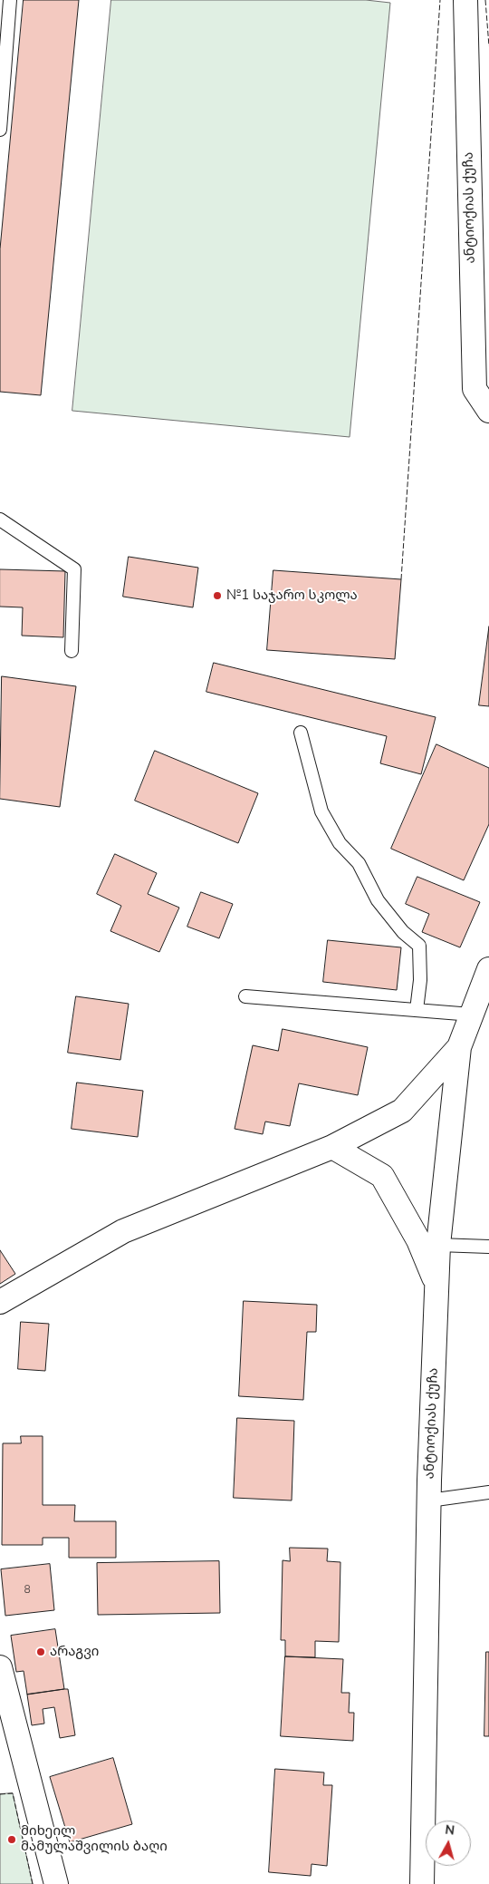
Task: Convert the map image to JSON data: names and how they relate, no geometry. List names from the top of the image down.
{
  "streets": {
    "street": ["ანტიოქიას ქუჩა"]
  },
  "places": ["№1 საჯარო სკოლა", "არაგვი", "მიხეილ მამულაშვილის ბაღი"],
  "house_numbers": ["8"],
  "north": "top"
}
